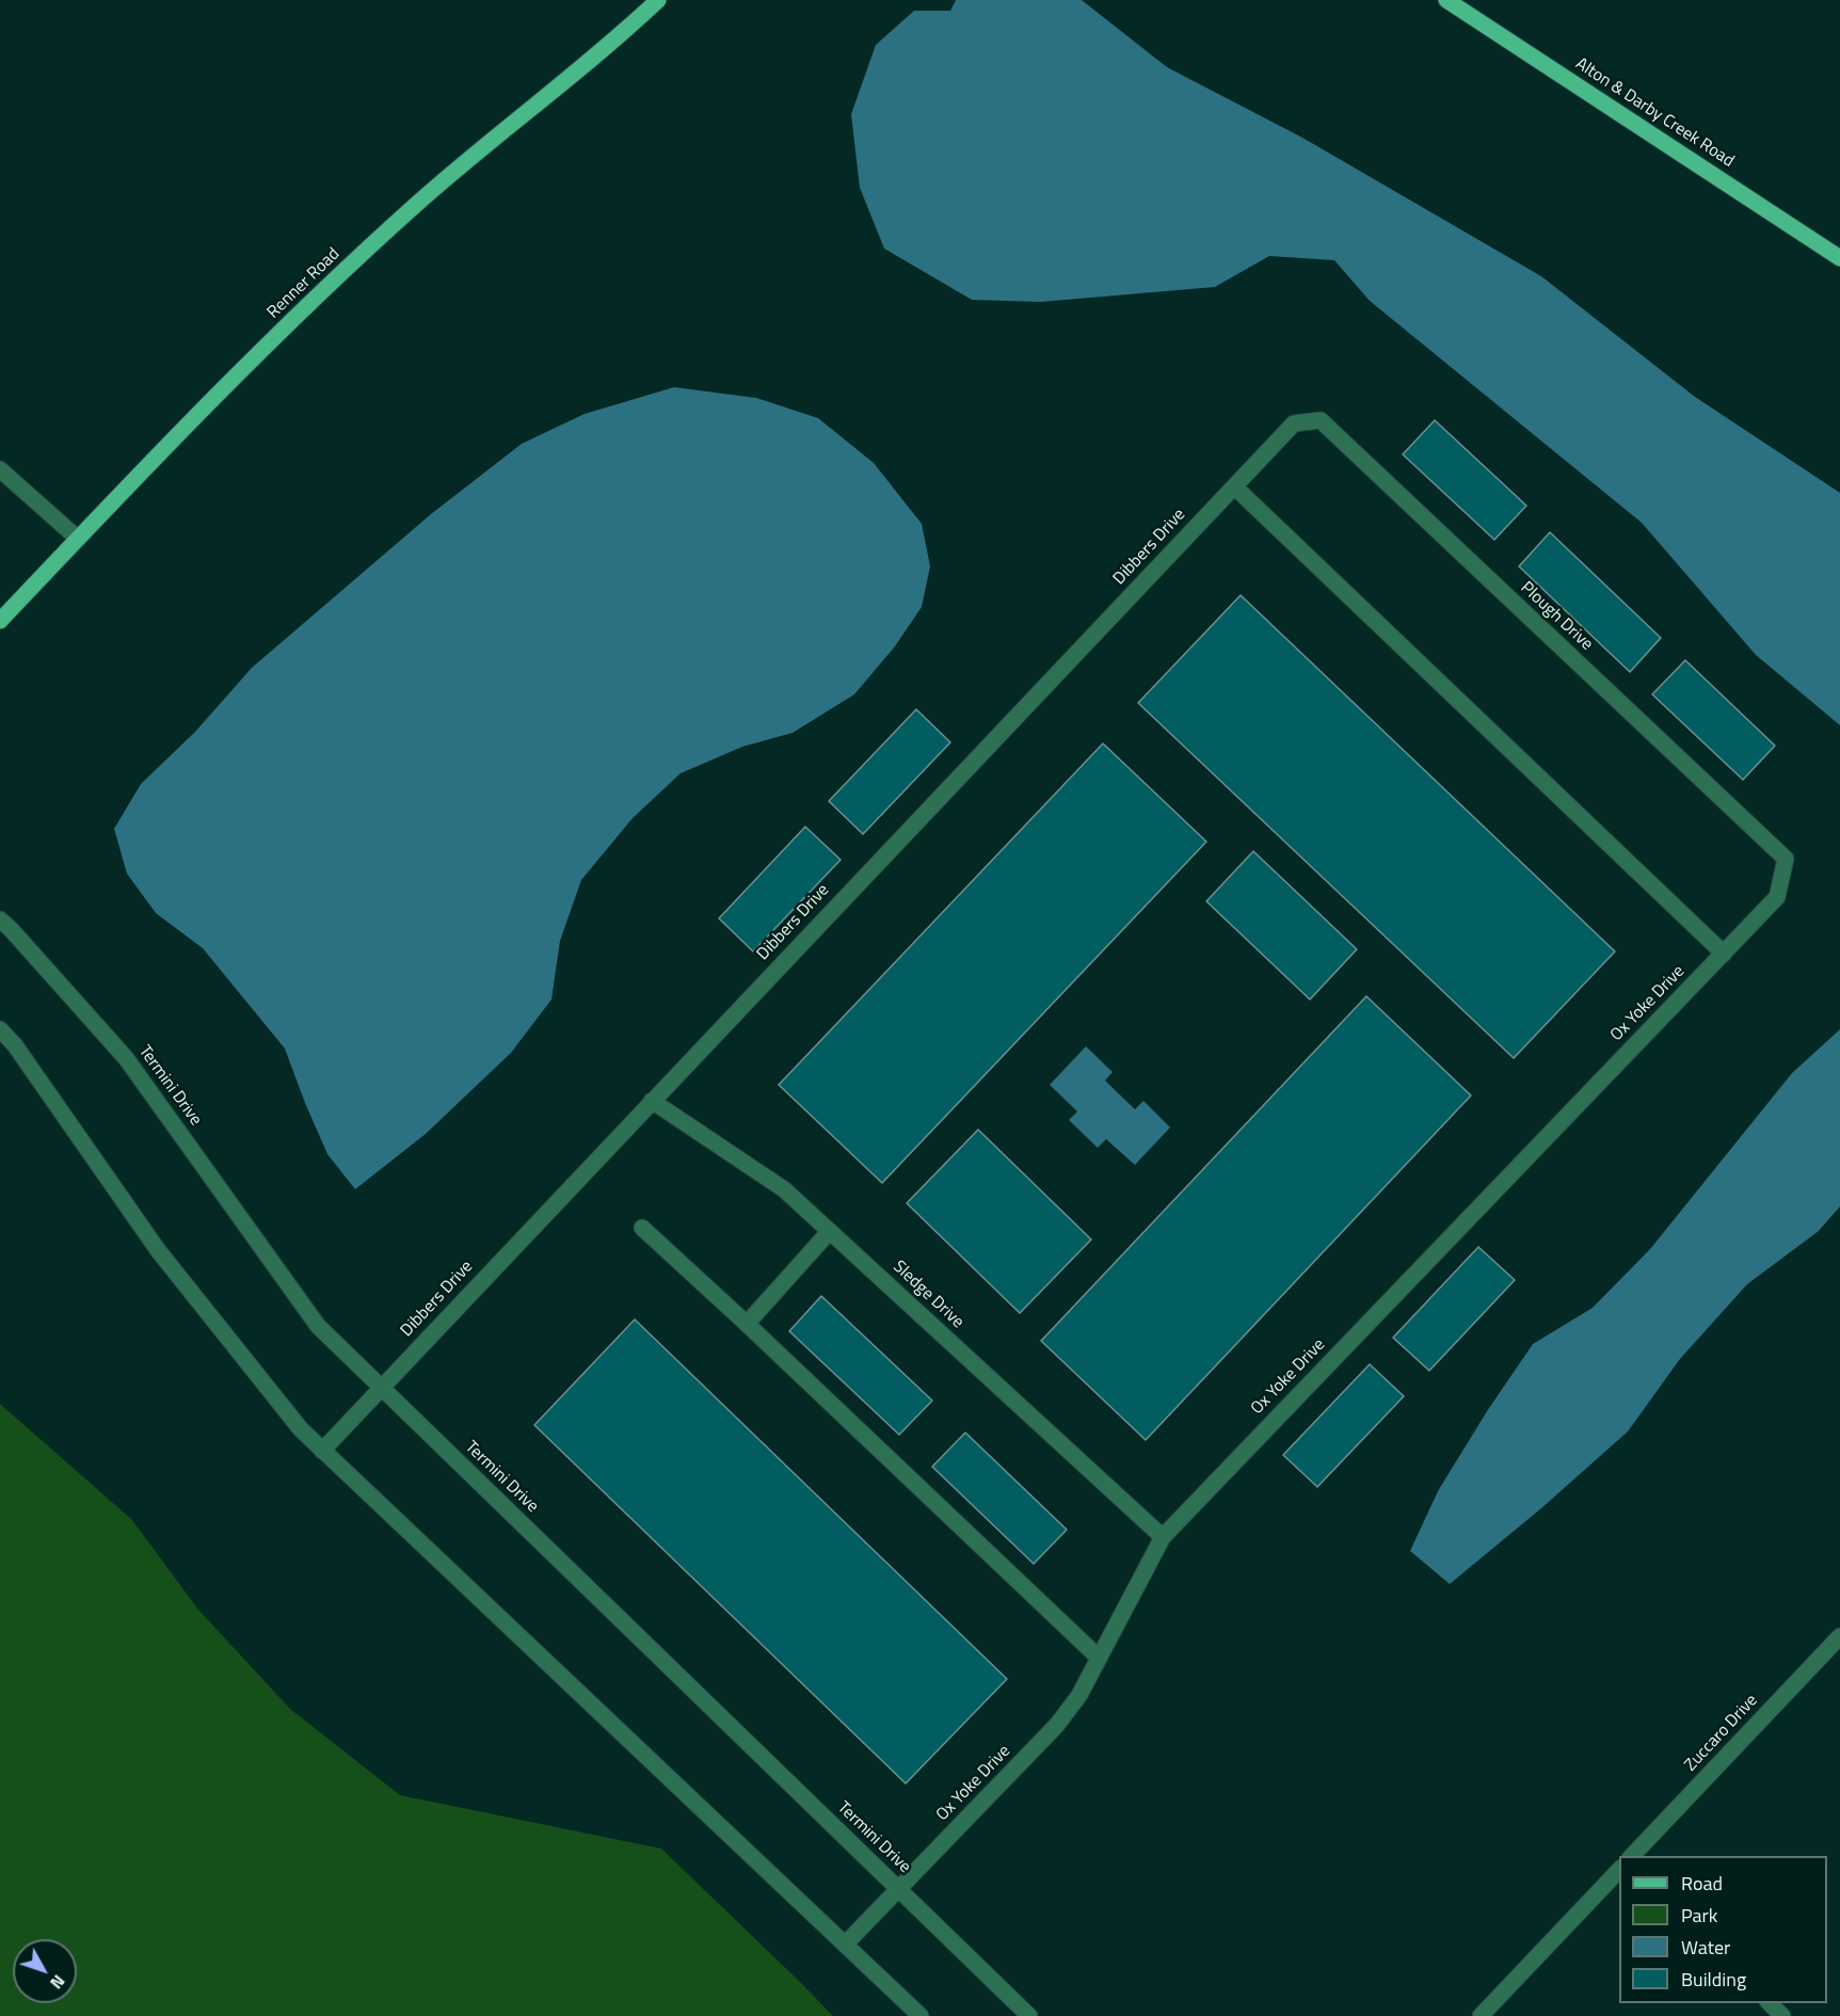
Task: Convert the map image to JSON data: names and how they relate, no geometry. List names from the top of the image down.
{
  "streets": {
    "main road": ["Alton & Darby Creek Road", "Renner Road"],
    "street": [
      "Dibbers Drive",
      "Plough Drive",
      "Ox Yoke Drive",
      "Termini Drive",
      "Sledge Drive",
      "Zuccaro Drive"
    ]
  },
  "crossings": [
    ["Dibbers Drive", "Plough Drive"],
    ["Dibbers Drive", "Termini Drive"],
    ["Dibbers Drive", "Sledge Drive"],
    ["Plough Drive", "Ox Yoke Drive"],
    ["Ox Yoke Drive", "Termini Drive"],
    ["Ox Yoke Drive", "Sledge Drive"]
  ],
  "legend": [
    "Road",
    "Park",
    "Water",
    "Building"
  ],
  "north": "bottom right"
}
